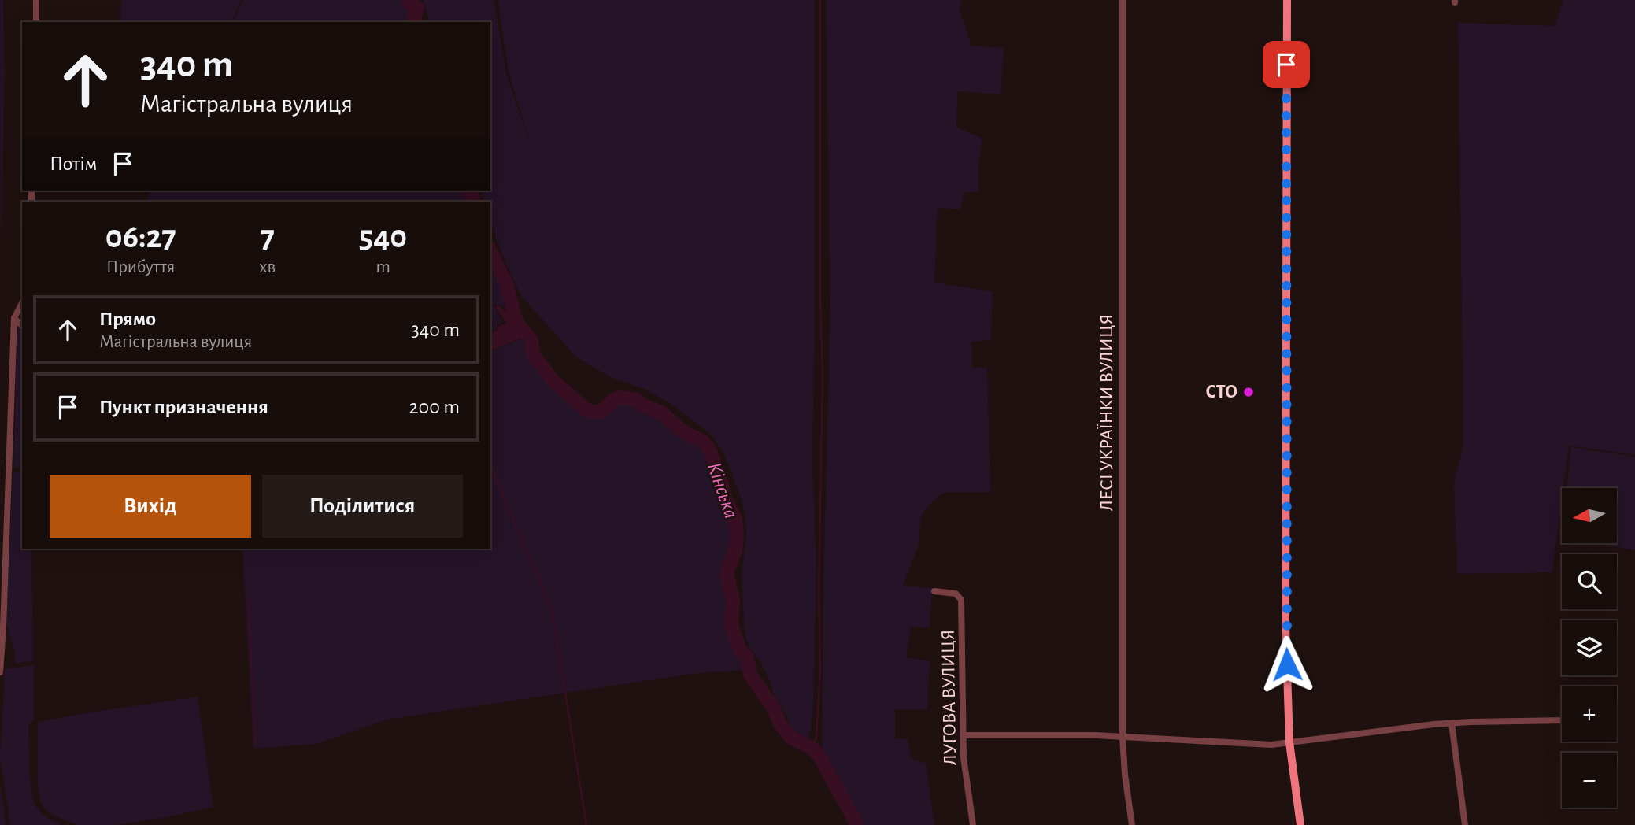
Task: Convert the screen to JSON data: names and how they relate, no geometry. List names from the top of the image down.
{
  "streets": {
    "street": ["ЛЕСІ УКРАЇНКИ ВУЛИЦЯ", "ЛУГОВА ВУЛИЦЯ"]
  },
  "water": ["Кінська"],
  "places": ["СТО"],
  "north": "left",
  "page": {
    "turn": ["340 m", "Магістральна вулиця"],
    "then": "Потім",
    "eta": [
      "06:27",
      "Прибуття",
      "7",
      "хв",
      "540",
      "m"
    ],
    "list": [
      {
        "name": "Прямо",
        "note": "Магістральна вулиця",
        "value": "340 m"
      },
      {
        "name": "Пункт призначення",
        "value": "200 m"
      }
    ],
    "buttons": ["Вихід", "Поділитися"],
    "map_buttons": ["+", "−"]
  }
}
